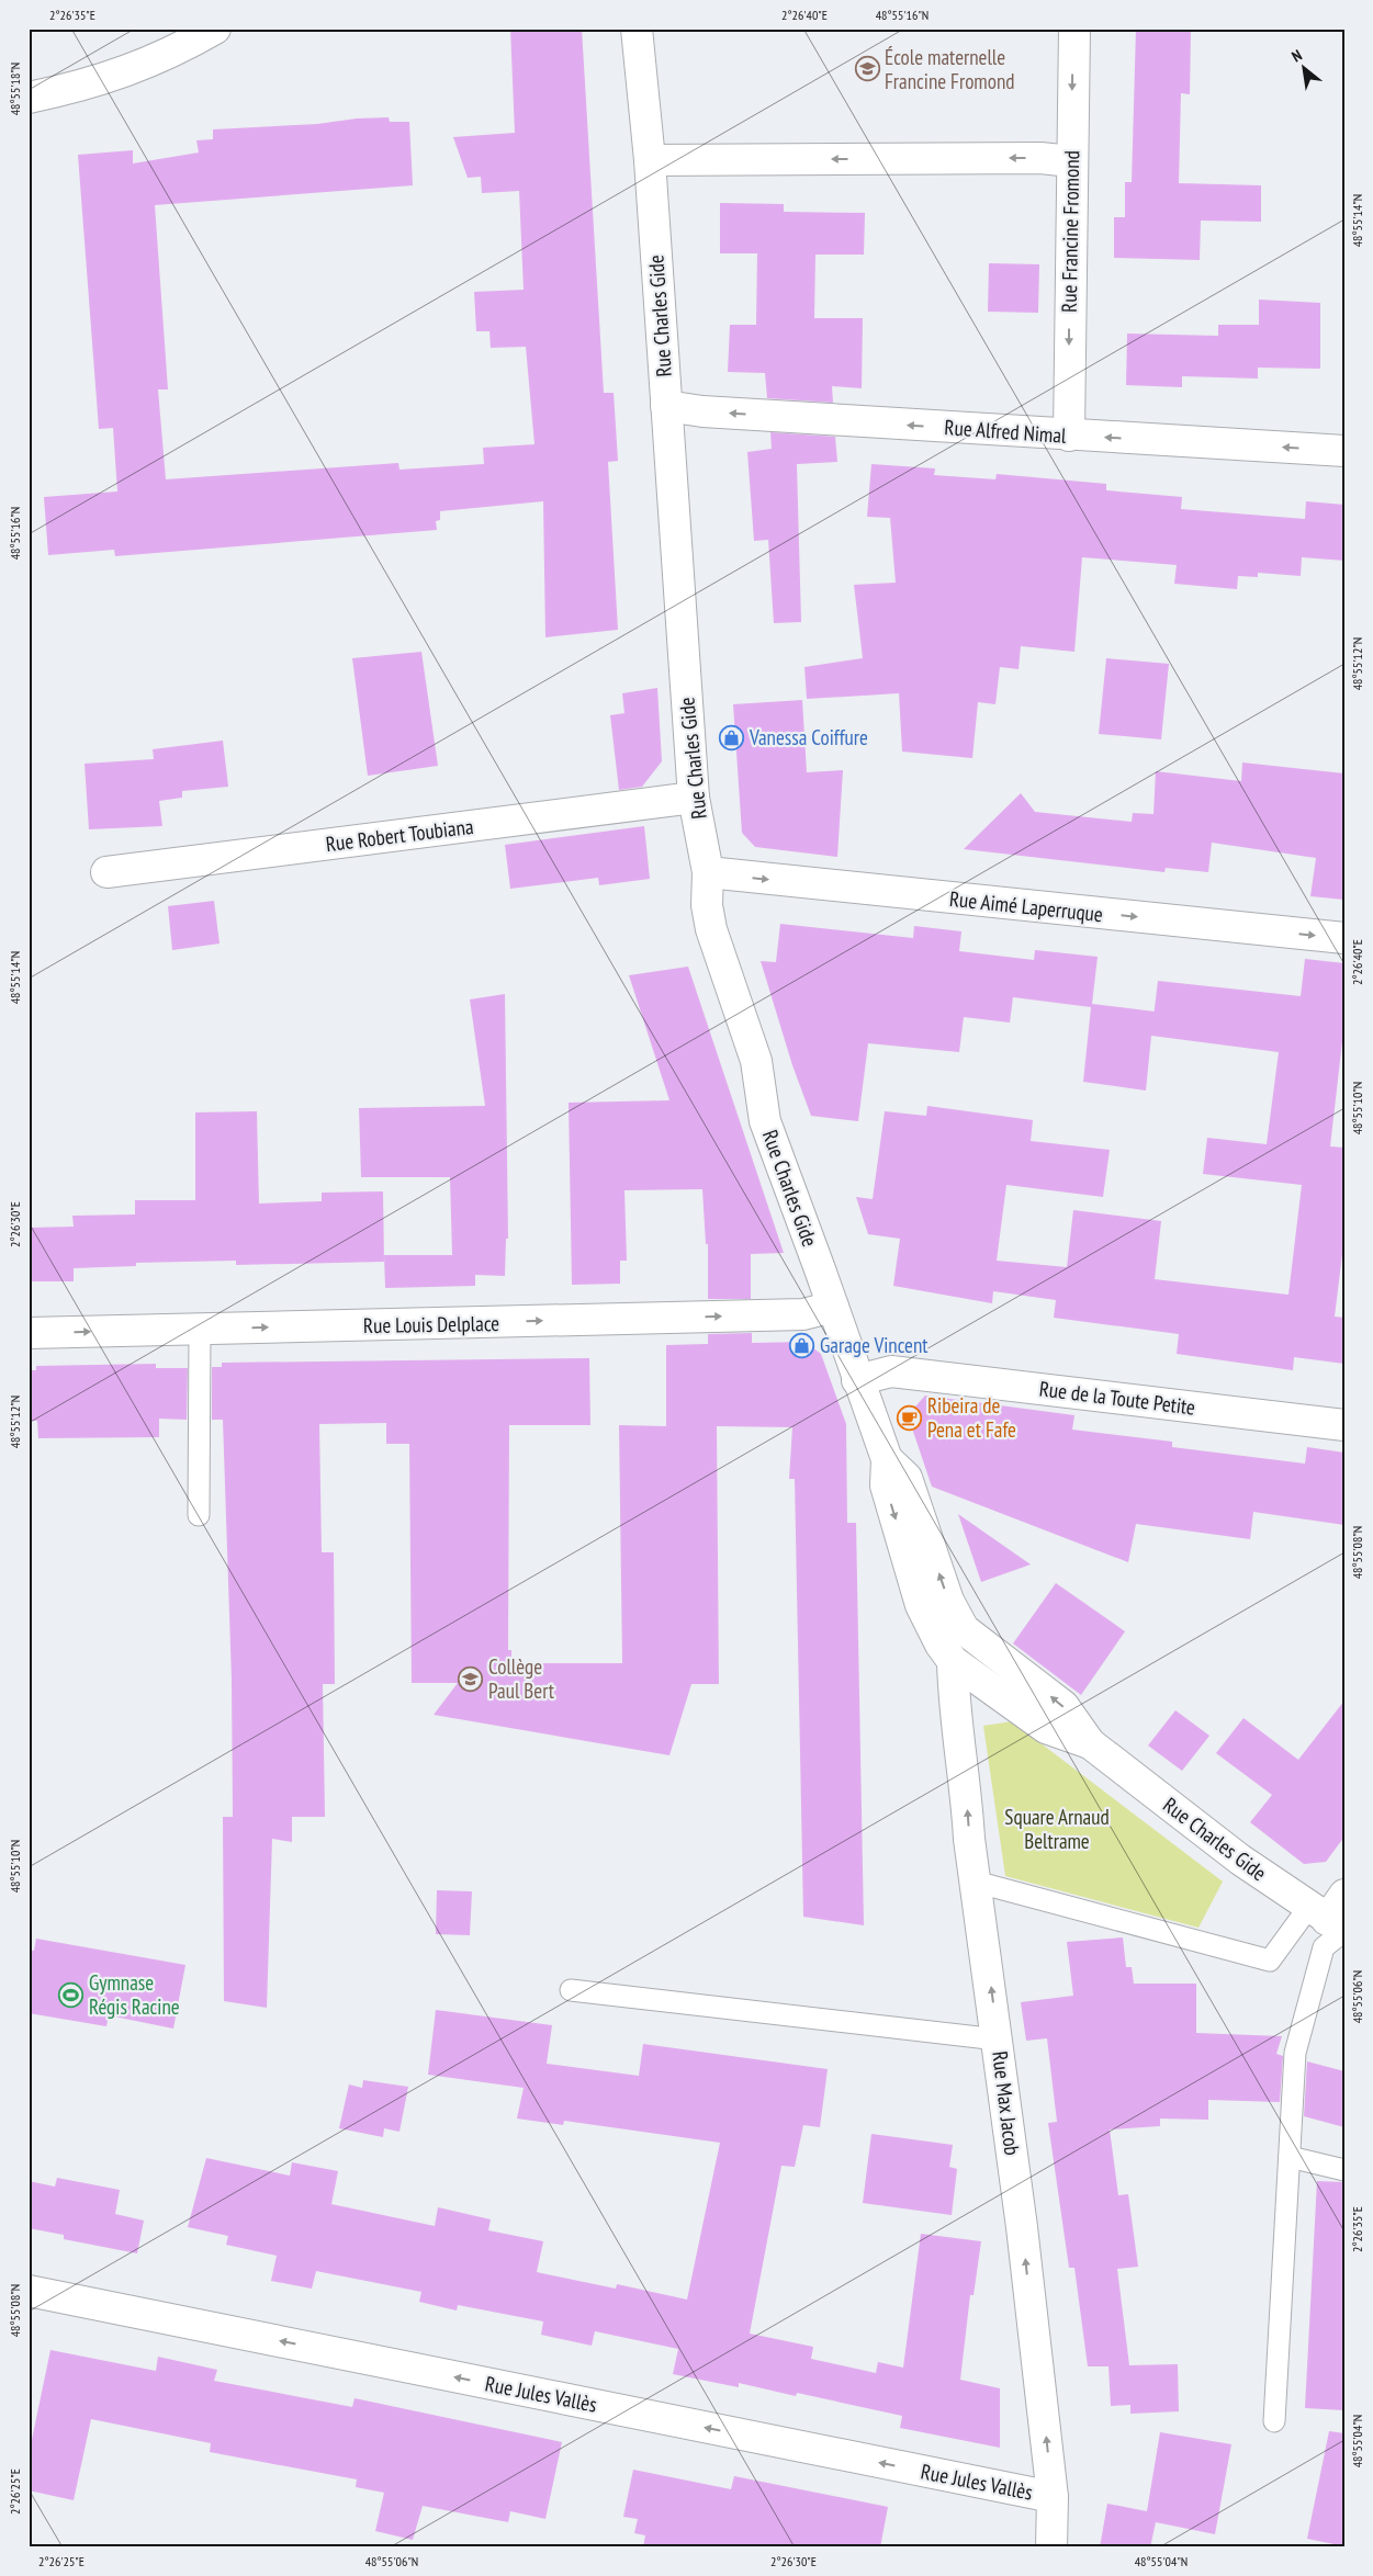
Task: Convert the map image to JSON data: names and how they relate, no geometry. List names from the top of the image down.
{
  "streets": {
    "street": [
      "Rue Francine Fromond",
      "Rue Charles Gide",
      "Rue Alfred Nimal",
      "Rue Robert Toubiana",
      "Rue Aimé Laperruque",
      "Rue Louis Delplace",
      "Rue de la Toute Petite",
      "Rue Max Jacob",
      "Rue Jules Vallès"
    ]
  },
  "crossings": [
    ["Rue Francine Fromond", "Rue Alfred Nimal"],
    ["Rue Charles Gide", "Rue Alfred Nimal"],
    ["Rue Charles Gide", "Rue Robert Toubiana"],
    ["Rue Charles Gide", "Rue Aimé Laperruque"],
    ["Rue Charles Gide", "Rue Louis Delplace"],
    ["Rue Charles Gide", "Rue de la Toute Petite"],
    ["Rue Charles Gide", "Rue Max Jacob"],
    ["Rue Max Jacob", "Rue Jules Vallès"]
  ],
  "one_way": [
    "Rue Francine Fromond",
    "Rue Aimé Laperruque",
    "Rue Louis Delplace",
    "Rue Max Jacob",
    "Rue Jules Vallès"
  ],
  "parks": ["Square Arnaud Beltrame"],
  "places": {
    "school or university": ["École maternelle Francine Fromond", "Collège Paul Bert"],
    "shop": ["Vanessa Coiffure", "Garage Vincent"],
    "cafe": ["Ribeira de Pena et Fafe"],
    "sports": ["Gymnase Régis Racine"]
  },
  "north": "top left",
  "coordinates": [
    "2°26'35\"E",
    "2°26'40\"E",
    "48°55'16\"N",
    "48°55'18\"N",
    "48°55'14\"N",
    "48°55'12\"N",
    "48°55'10\"N",
    "2°26'30\"E",
    "48°55'08\"N",
    "48°55'06\"N",
    "48°55'04\"N",
    "2°26'25\"E"
  ]
}
